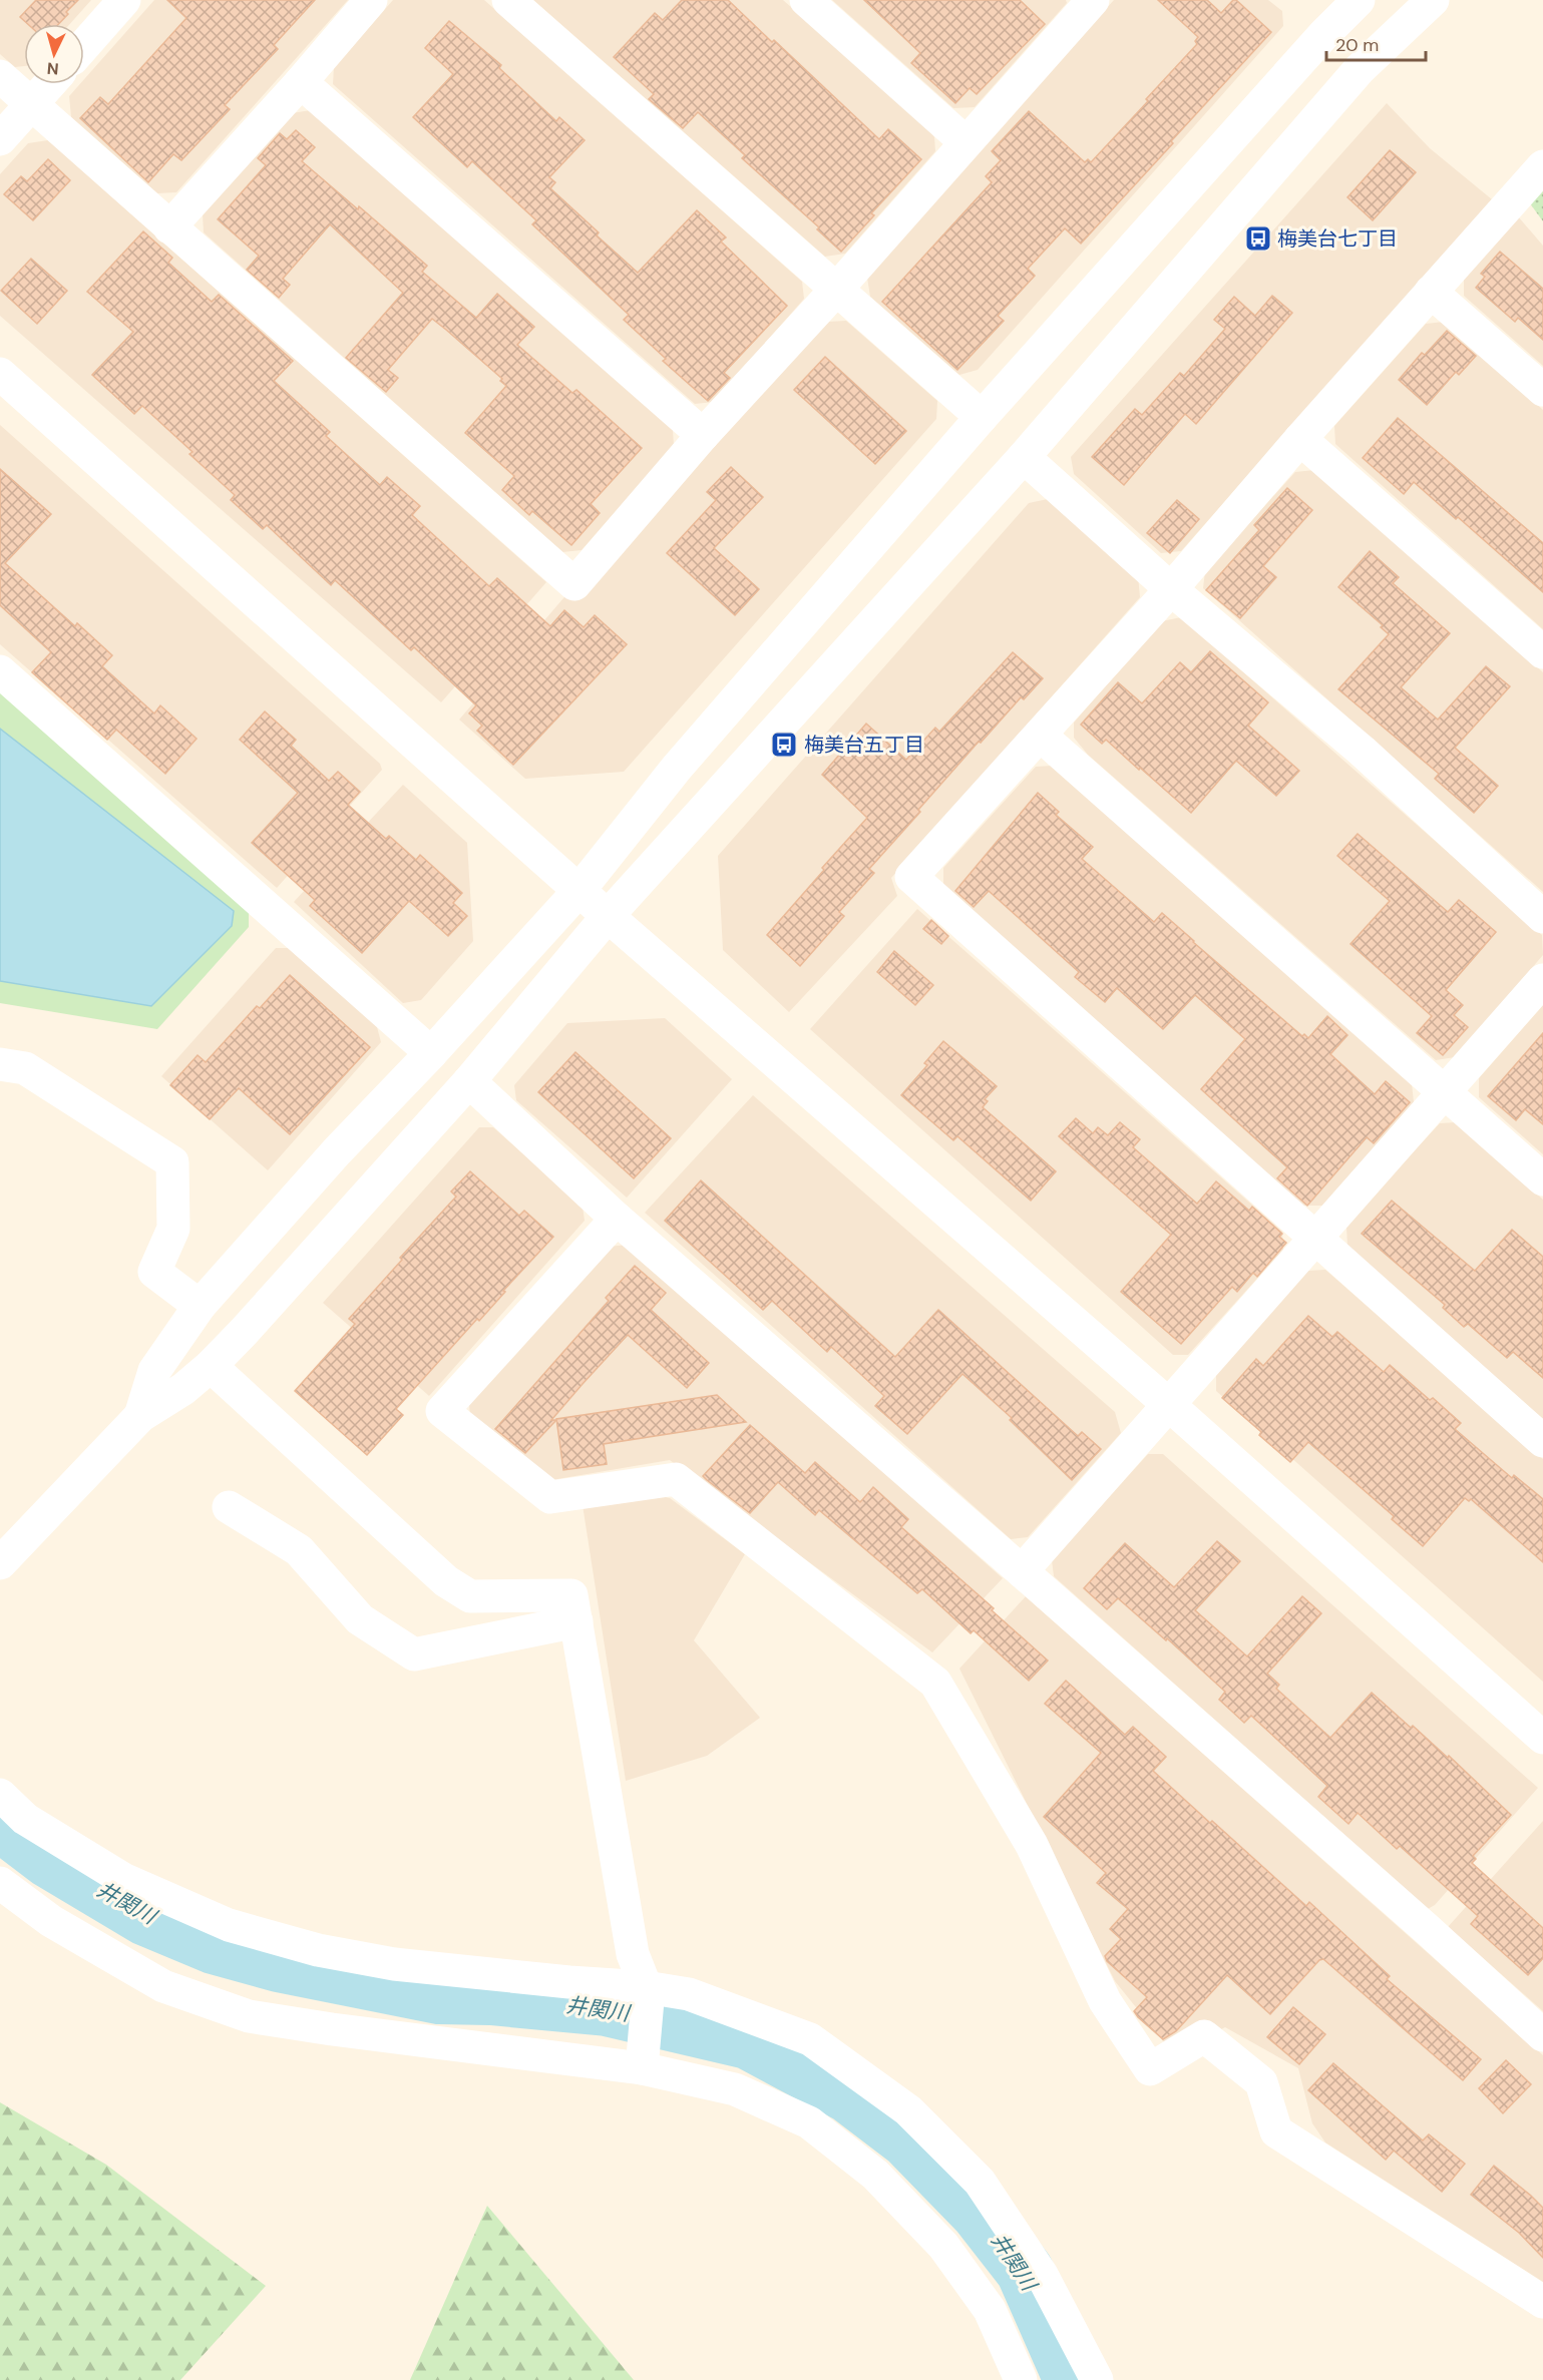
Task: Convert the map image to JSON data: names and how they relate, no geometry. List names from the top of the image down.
{
  "water": ["井関川"],
  "places": {
    "bus stop": ["梅美台七丁目", "梅美台五丁目"]
  },
  "scale_bar": "20 m",
  "north": "bottom"
}
